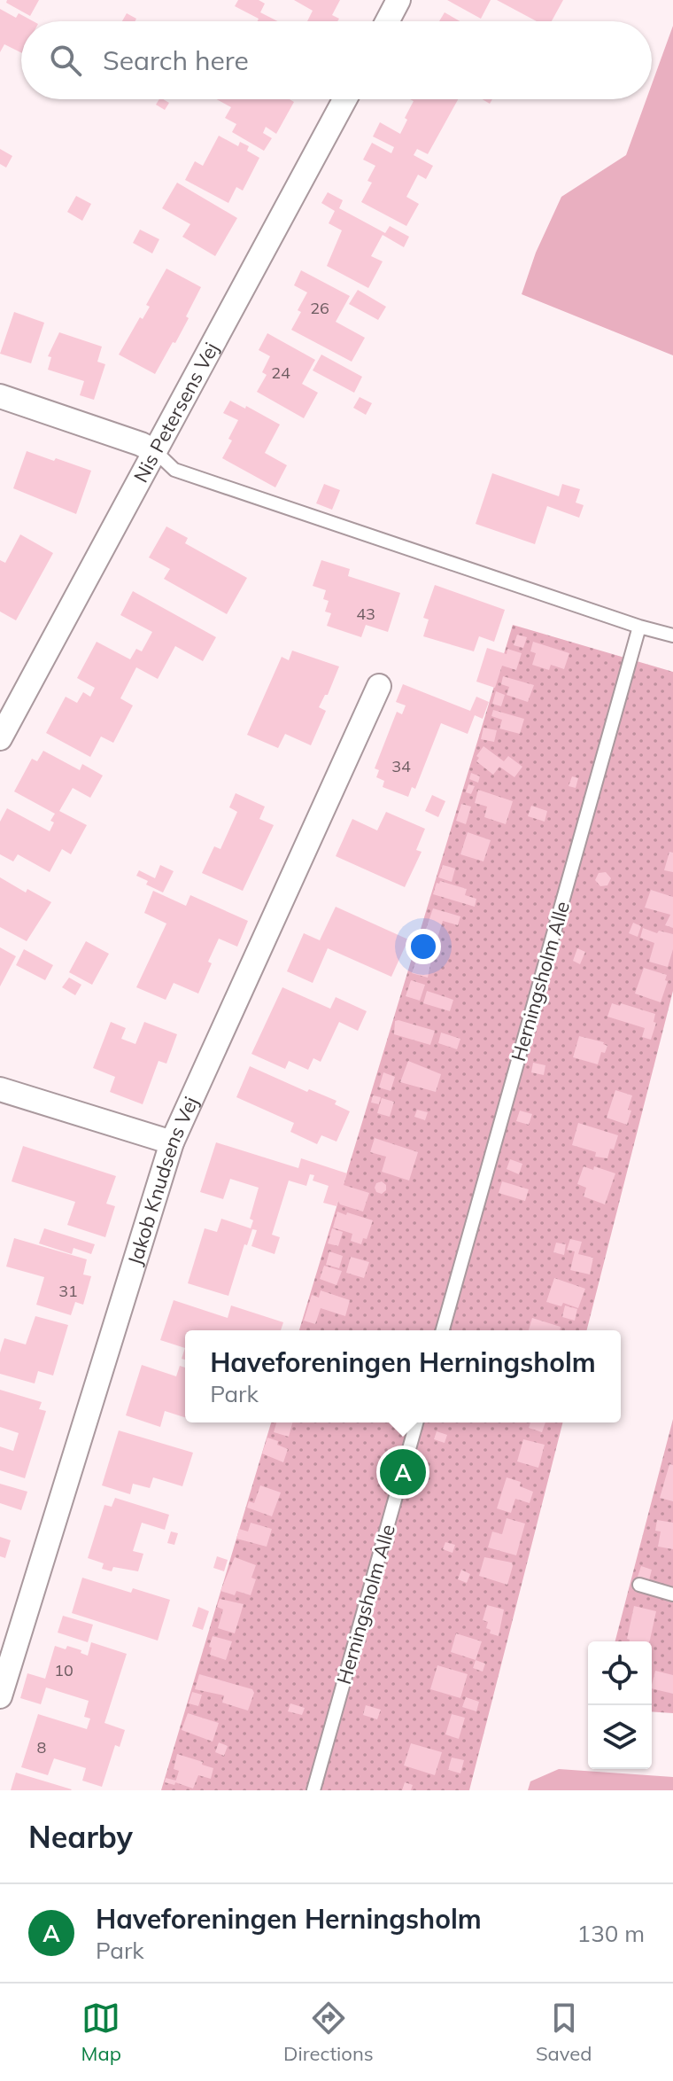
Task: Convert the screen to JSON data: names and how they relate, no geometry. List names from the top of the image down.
{
  "streets": {
    "street": ["Nis Petersens Vej", "Jakob Knudsens Vej"],
    "lane": ["Herningsholm Alle"]
  },
  "house_numbers": [
    "26",
    "24",
    "43",
    "34",
    "31",
    "10",
    "8"
  ],
  "page": {
    "search": "Search here",
    "popup": ["Haveforeningen Herningsholm", "Park"],
    "pins": "A",
    "heading": "Nearby",
    "list": [
      {
        "mark": "A",
        "name": "Haveforeningen Herningsholm",
        "note": "Park",
        "value": "130 m"
      }
    ],
    "nav": ["Map", "Directions", "Saved"]
  }
}
